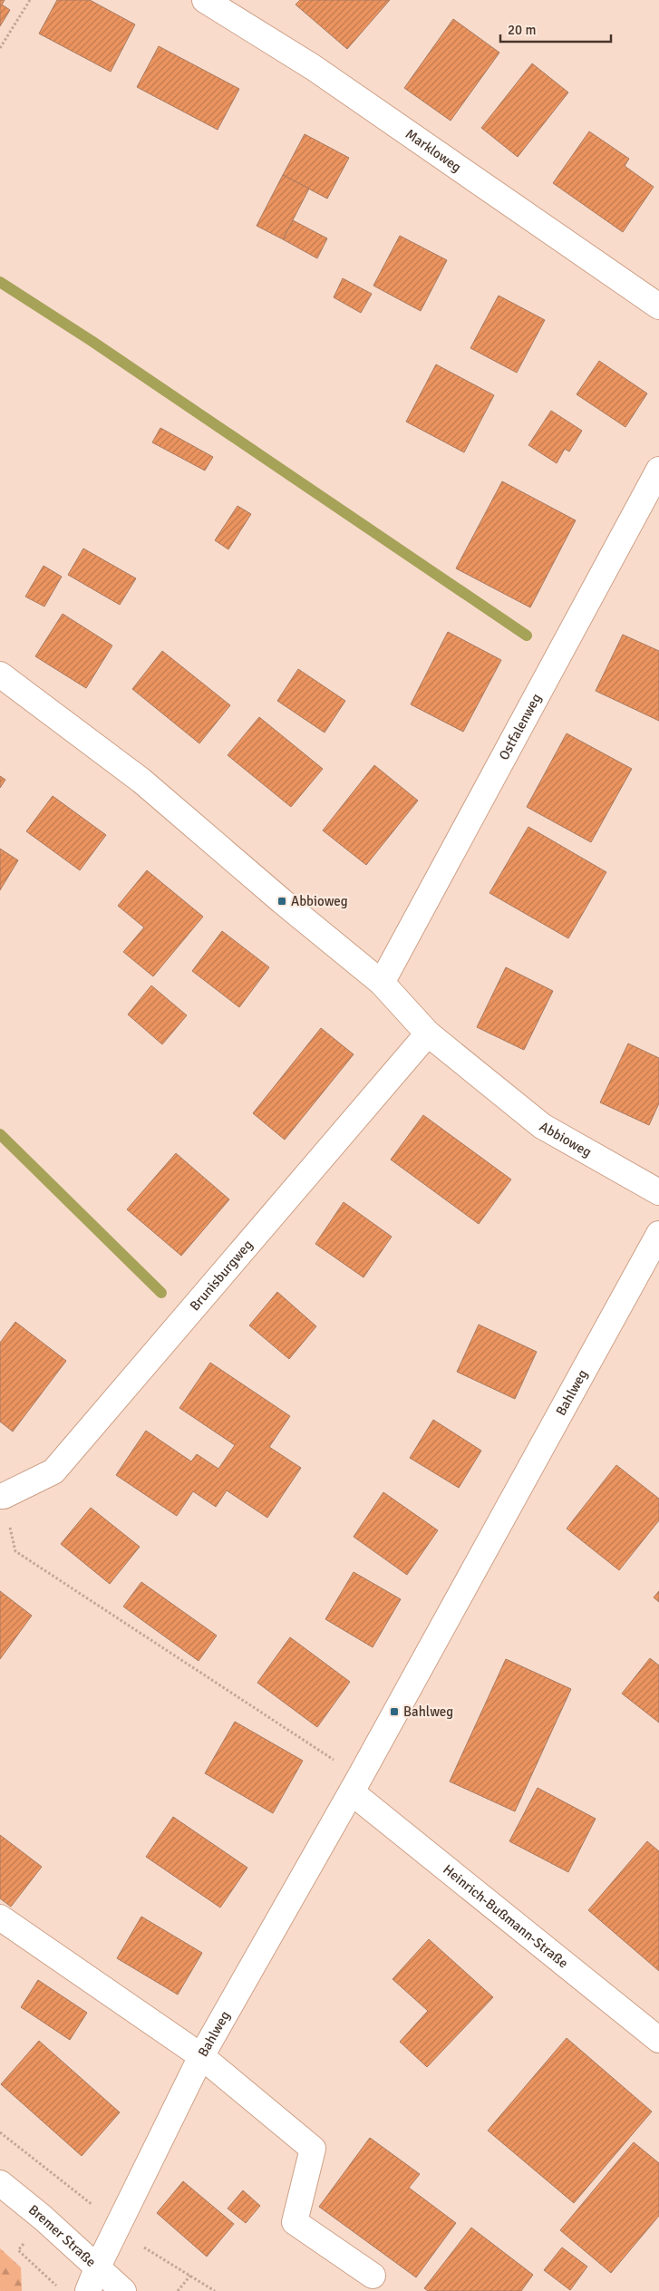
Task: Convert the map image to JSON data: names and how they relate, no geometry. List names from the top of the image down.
{
  "streets": {
    "street": [
      "Markloweg",
      "Ostfalenweg",
      "Abbioweg",
      "Brunisburgweg",
      "Bahlweg",
      "Heinrich-Bußmann-Straße",
      "Bremer Straße"
    ]
  },
  "crossings": [
    ["Ostfalenweg", "Abbioweg"],
    ["Abbioweg", "Brunisburgweg"],
    ["Bahlweg", "Heinrich-Bußmann-Straße"],
    ["Bahlweg", "Bremer Straße"]
  ],
  "places": {
    "transit": ["Abbioweg", "Bahlweg"]
  },
  "scale_bar": "20 m"
}
